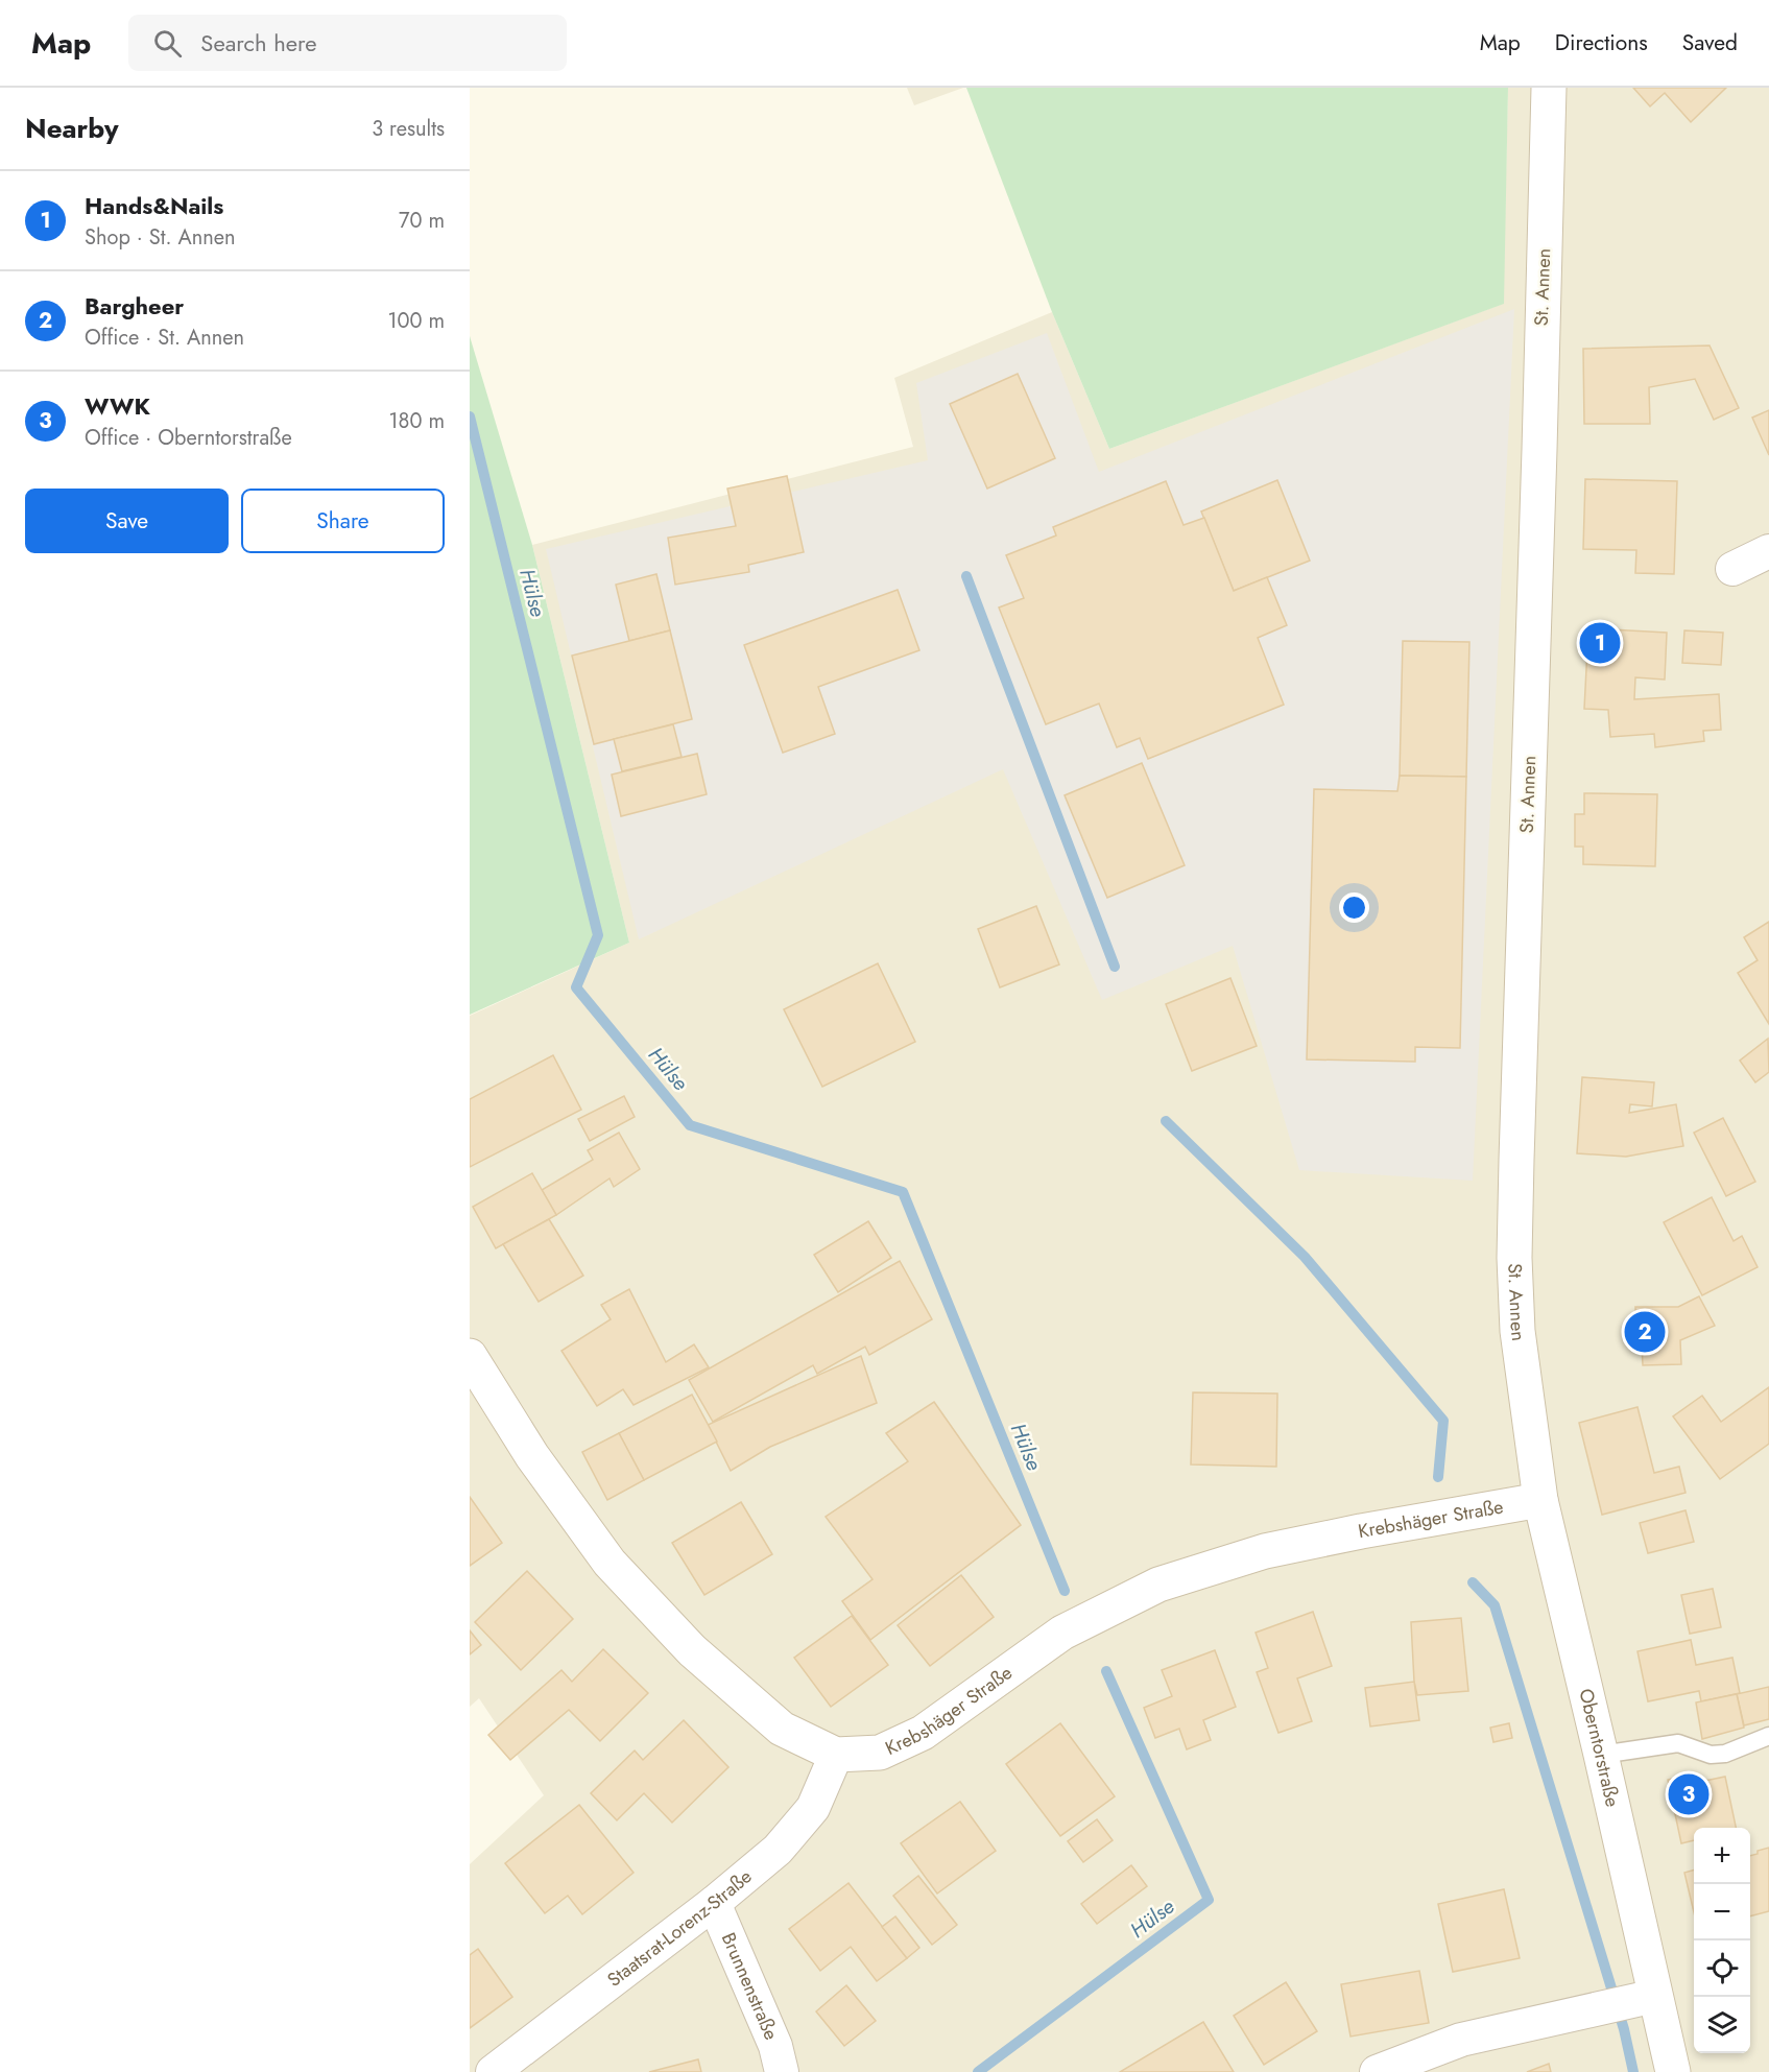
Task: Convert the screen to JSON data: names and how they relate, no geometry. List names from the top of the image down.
{
  "streets": {
    "main road": ["St. Annen", "Krebshäger Straße", "Oberntorstraße"],
    "street": ["Staatsrat-Lorenz-Straße", "Brunnenstraße"]
  },
  "crossings": [
    ["St. Annen", "Krebshäger Straße"],
    ["St. Annen", "Oberntorstraße"],
    ["Krebshäger Straße", "Oberntorstraße"],
    ["Krebshäger Straße", "Staatsrat-Lorenz-Straße"],
    ["Staatsrat-Lorenz-Straße", "Brunnenstraße"]
  ],
  "water": ["Hülse"],
  "page": {
    "header": "Map",
    "search": "Search here",
    "nav": ["Map", "Directions", "Saved"],
    "heading": ["Nearby", "3 results"],
    "list": [
      {
        "mark": "1",
        "name": "Hands&Nails",
        "note": "Shop · St. Annen",
        "value": "70 m"
      },
      {
        "mark": "2",
        "name": "Bargheer",
        "note": "Office · St. Annen",
        "value": "100 m"
      },
      {
        "mark": "3",
        "name": "WWK",
        "note": "Office · Oberntorstraße",
        "value": "180 m"
      }
    ],
    "buttons": ["Save", "Share"],
    "pins": ["1", "2", "3"],
    "map_buttons": ["+", "−"]
  }
}
